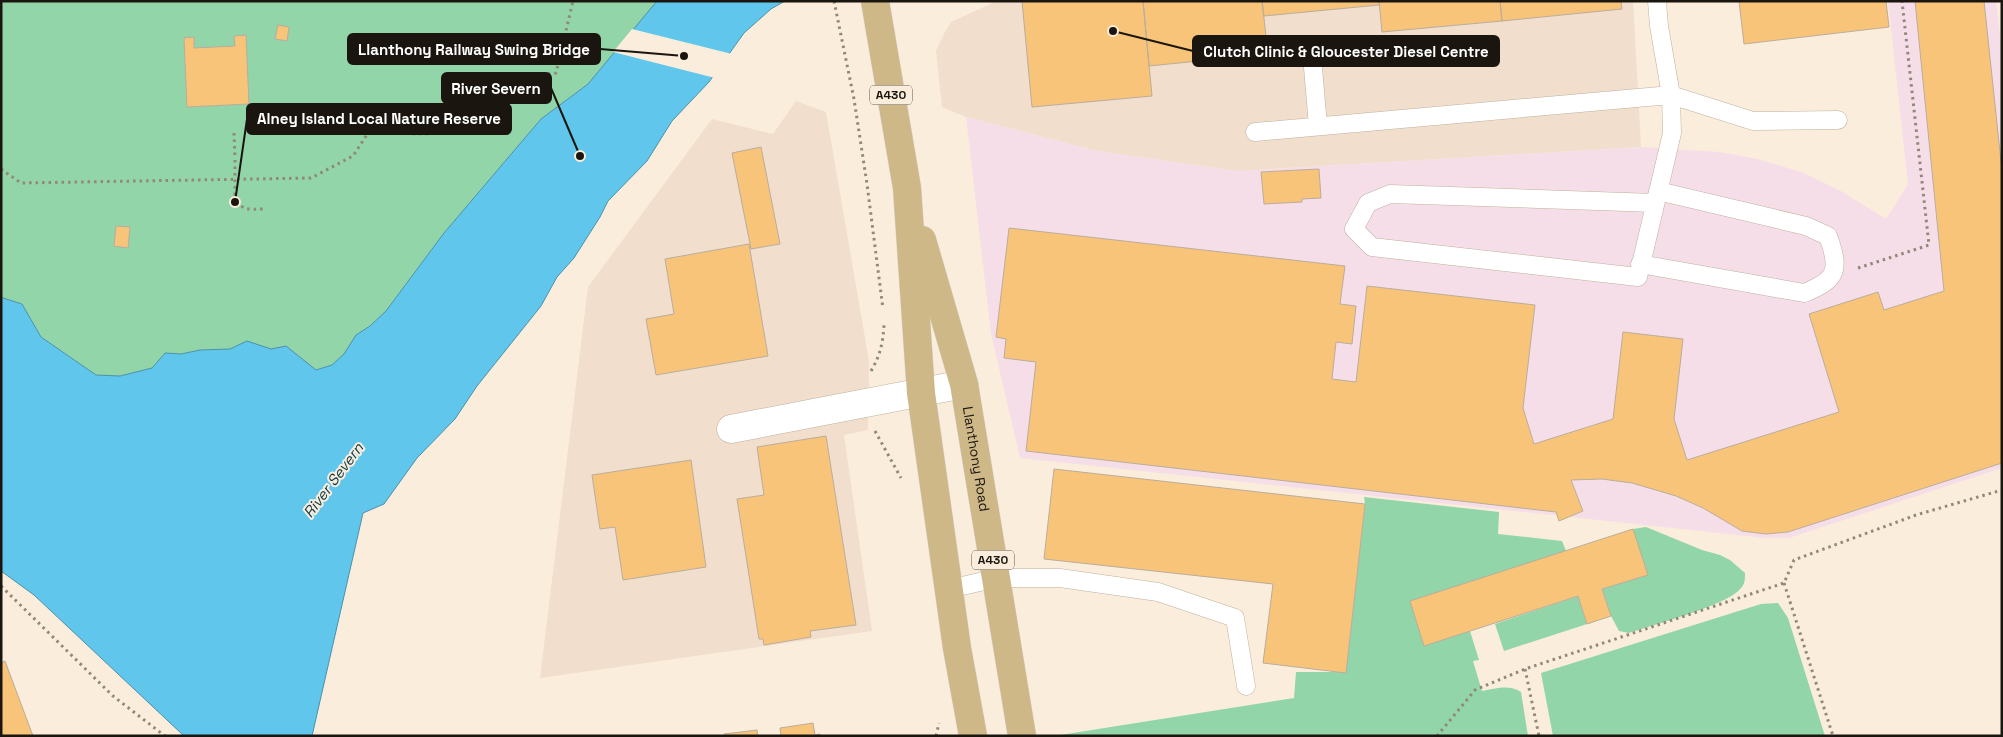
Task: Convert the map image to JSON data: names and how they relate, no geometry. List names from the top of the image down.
{
  "streets": {
    "main road": ["A430", "Llanthony Road"]
  },
  "water": ["River Severn"],
  "places": [
    "Clutch Clinic & Gloucester Diesel Centre",
    "Llanthony Railway Swing Bridge",
    "River Severn",
    "Alney Island Local Nature Reserve"
  ]
}
